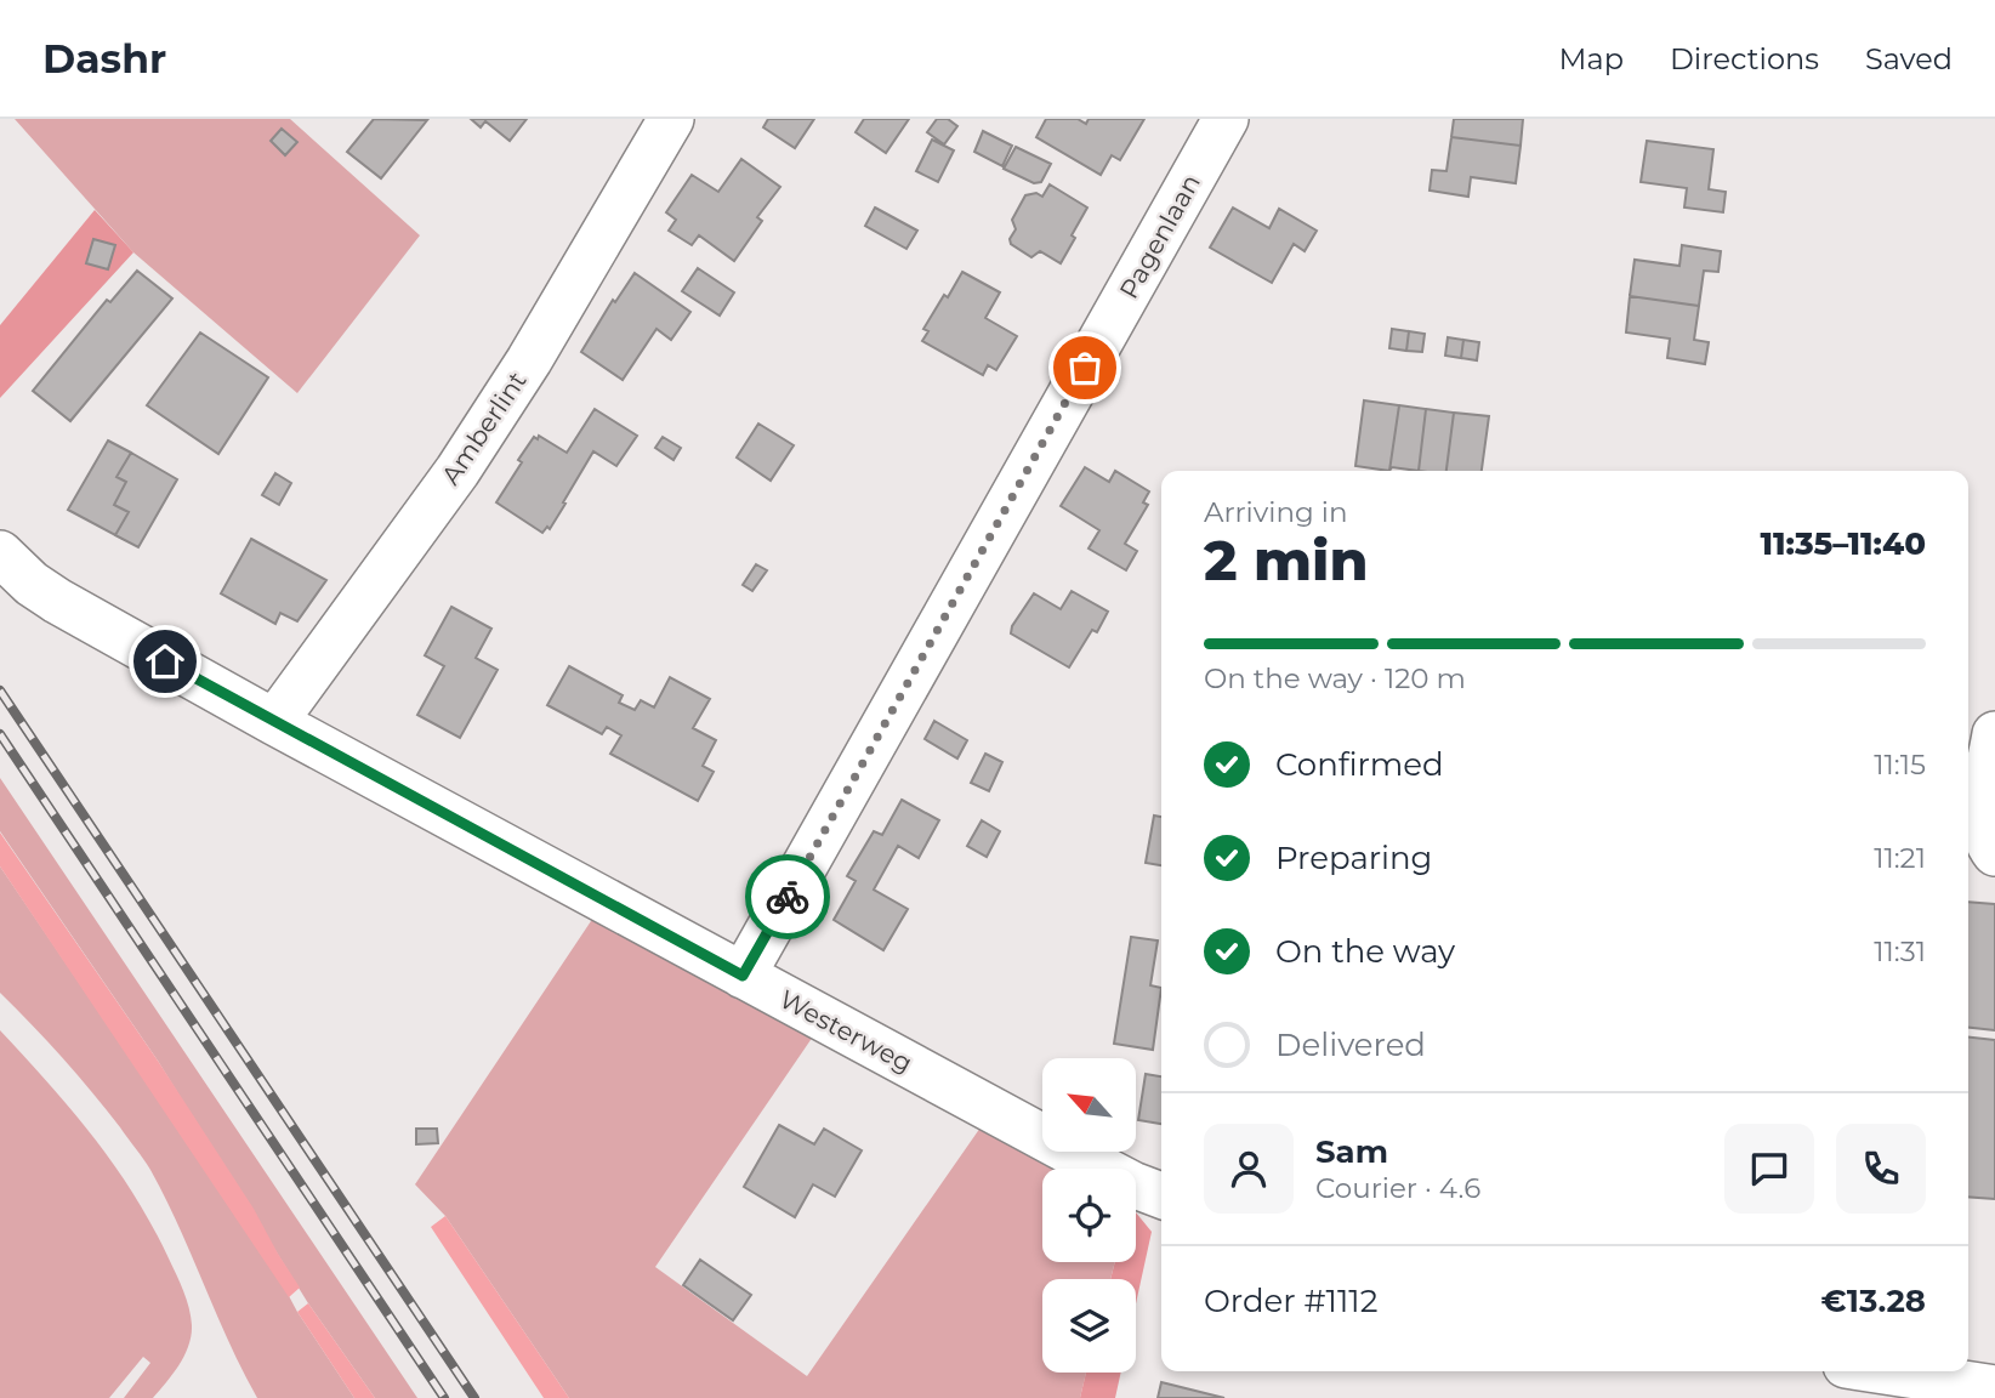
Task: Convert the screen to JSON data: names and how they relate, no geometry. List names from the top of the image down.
{
  "streets": {
    "street": ["Pagenlaan", "Amberlint", "Westerweg"]
  },
  "crossings": [
    ["Pagenlaan", "Westerweg"],
    ["Amberlint", "Westerweg"]
  ],
  "north": "top left",
  "page": {
    "header": "Dashr",
    "nav": ["Map", "Directions", "Saved"],
    "heading": ["2 min", "Arriving in", "11:35–11:40"],
    "panel": [
      "Sam",
      "Courier · 4.6",
      "Order #1112",
      "€13.28"
    ],
    "bar": "On the way · 120 m",
    "list": [
      ["Confirmed", "11:15"],
      ["Preparing", "11:21"],
      ["On the way", "11:31"],
      "Delivered"
    ]
  }
}
